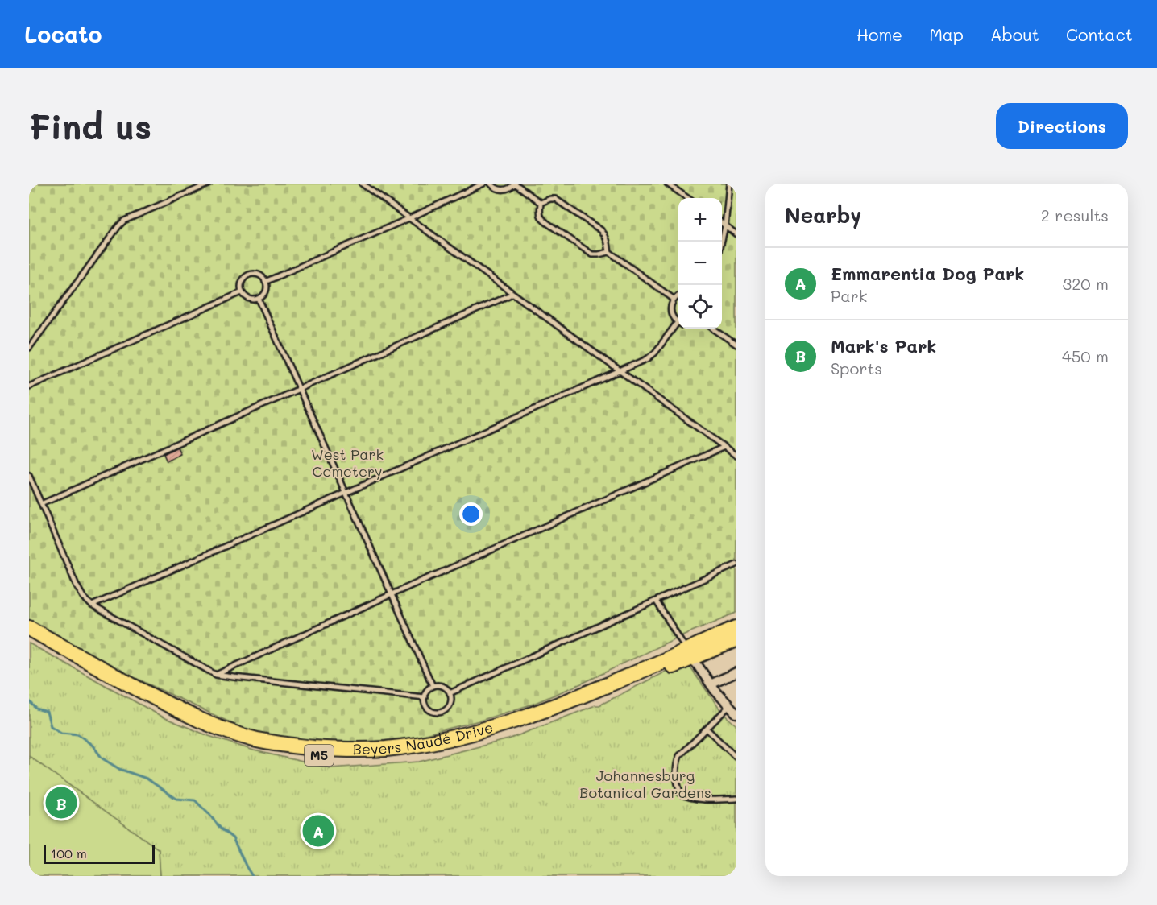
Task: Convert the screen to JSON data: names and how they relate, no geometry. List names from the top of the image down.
{
  "streets": {
    "main road": ["Beyers Naudé Drive", "M5"]
  },
  "parks": ["West Park Cemetery", "Johannesburg Botanical Gardens"],
  "scale_bar": "100 m",
  "page": {
    "header": "Locato",
    "nav": [
      "Home",
      "Map",
      "About",
      "Contact"
    ],
    "buttons": "Directions",
    "title": "Find us",
    "heading": ["Nearby", "2 results"],
    "map_buttons": ["+", "−"],
    "list": [
      {
        "mark": "A",
        "name": "Emmarentia Dog Park",
        "note": "Park",
        "value": "320 m"
      },
      {
        "mark": "B",
        "name": "Mark's Park",
        "note": "Sports",
        "value": "450 m"
      }
    ],
    "pins": ["B", "A"],
    "scale": "100 m"
  }
}
